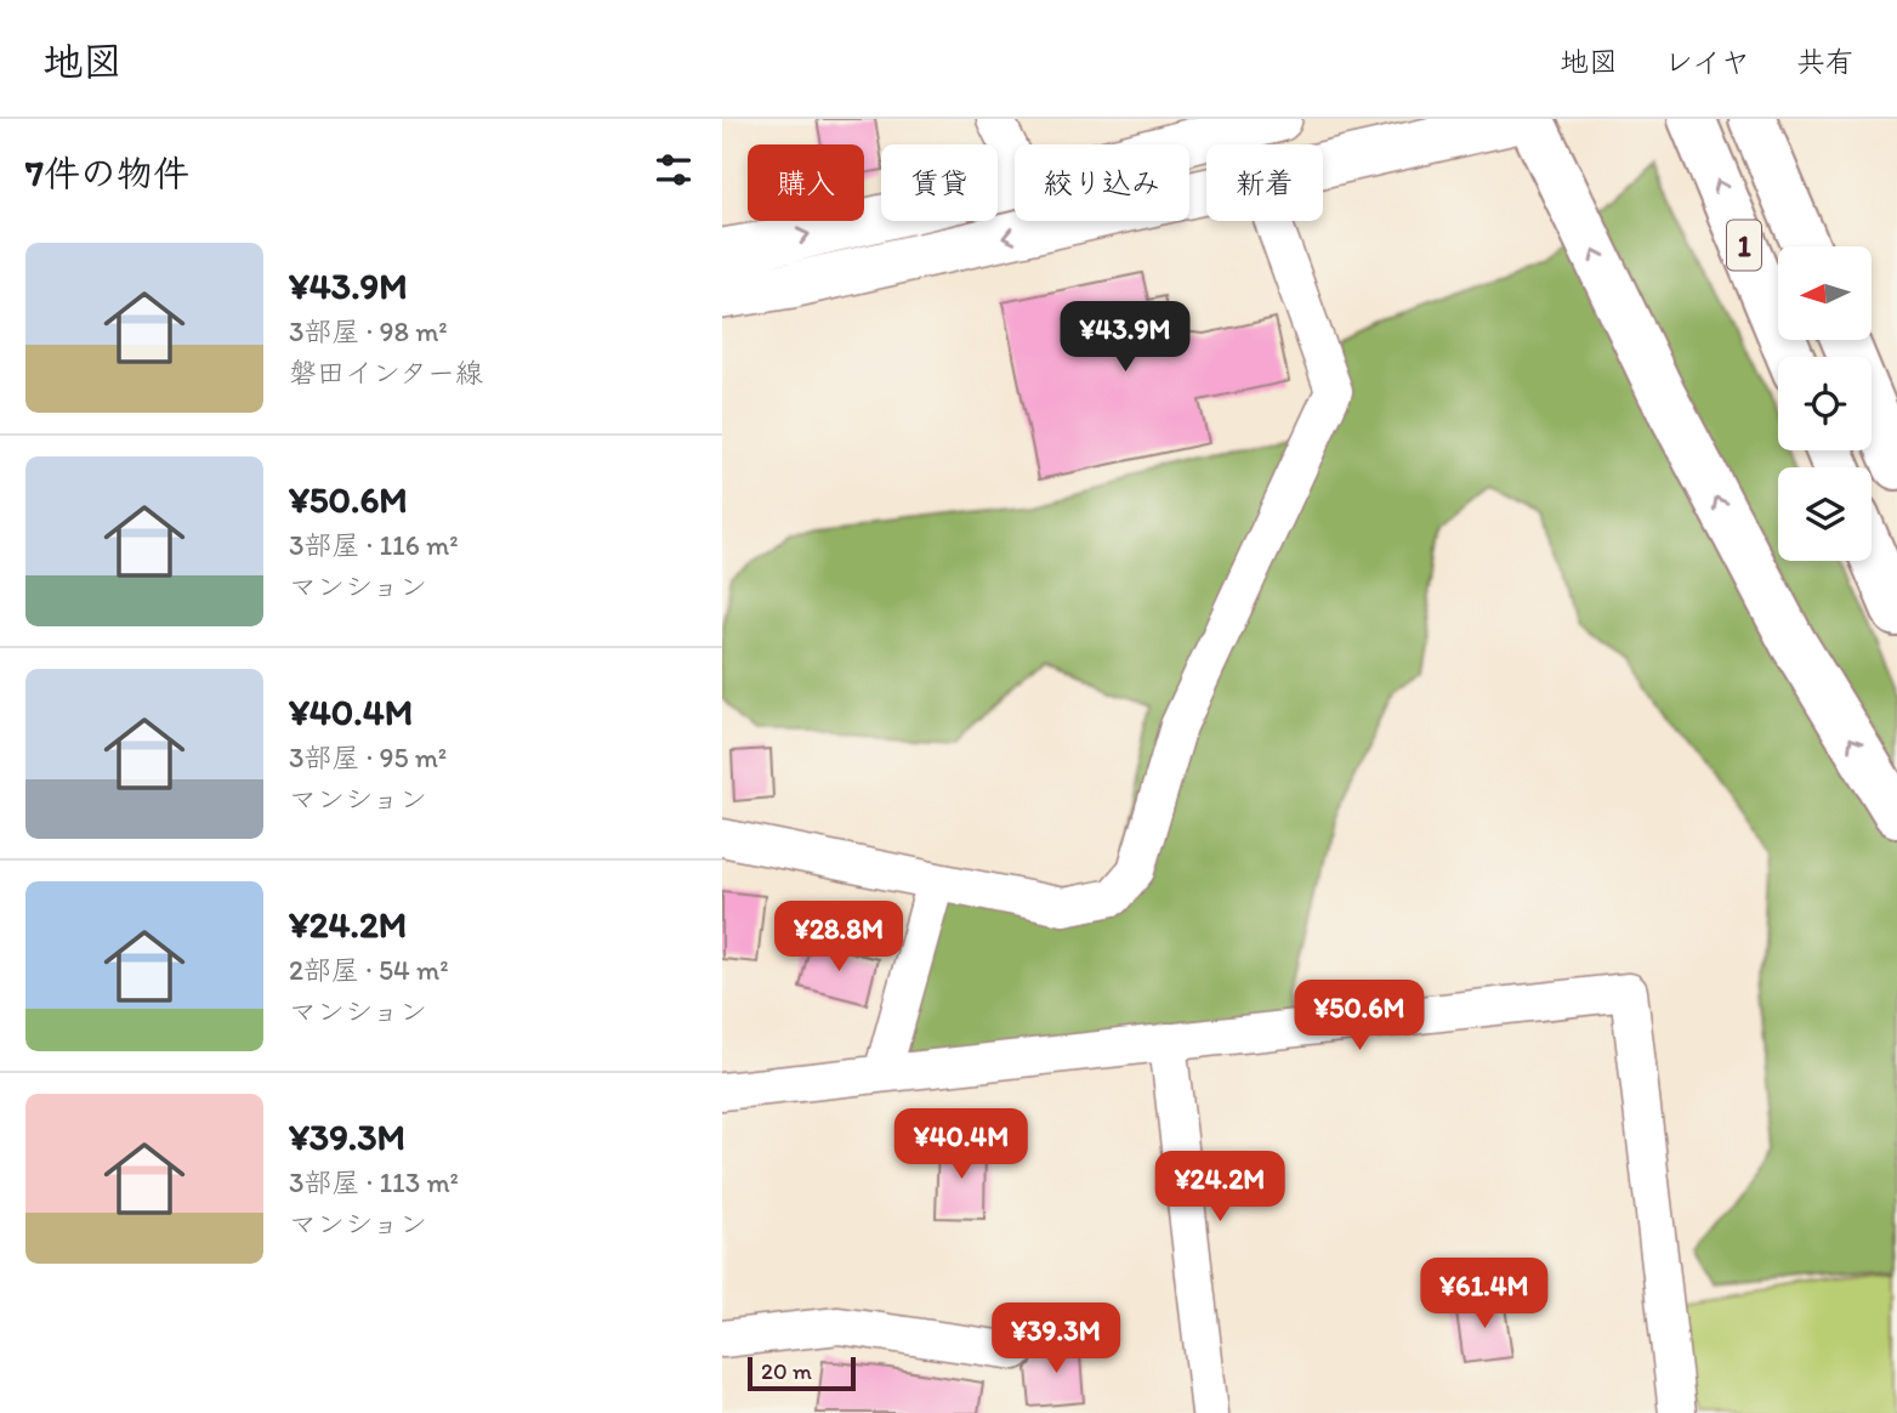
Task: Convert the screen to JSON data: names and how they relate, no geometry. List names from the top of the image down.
{
  "streets": {
    "highway": ["1"]
  },
  "scale_bar": "20 m",
  "north": "left",
  "page": {
    "header": "地図",
    "nav": ["地図", "レイヤ", "共有"],
    "heading": "7件の物件",
    "chip": [
      "購入",
      "賃貸",
      "絞り込み",
      "新着"
    ],
    "list": [
      {
        "name": "¥43.9M",
        "note": "3部屋 · 98 m² · 磐田インター線"
      },
      {
        "name": "¥50.6M",
        "note": "3部屋 · 116 m² · マンション"
      },
      {
        "name": "¥40.4M",
        "note": "3部屋 · 95 m² · マンション"
      },
      {
        "name": "¥24.2M",
        "note": "2部屋 · 54 m² · マンション"
      },
      {
        "name": "¥39.3M",
        "note": "3部屋 · 113 m² · マンション"
      }
    ],
    "price": [
      "¥43.9M",
      "¥28.8M",
      "¥50.6M",
      "¥40.4M",
      "¥24.2M",
      "¥61.4M",
      "¥39.3M"
    ],
    "scale": "20 m"
  }
}
